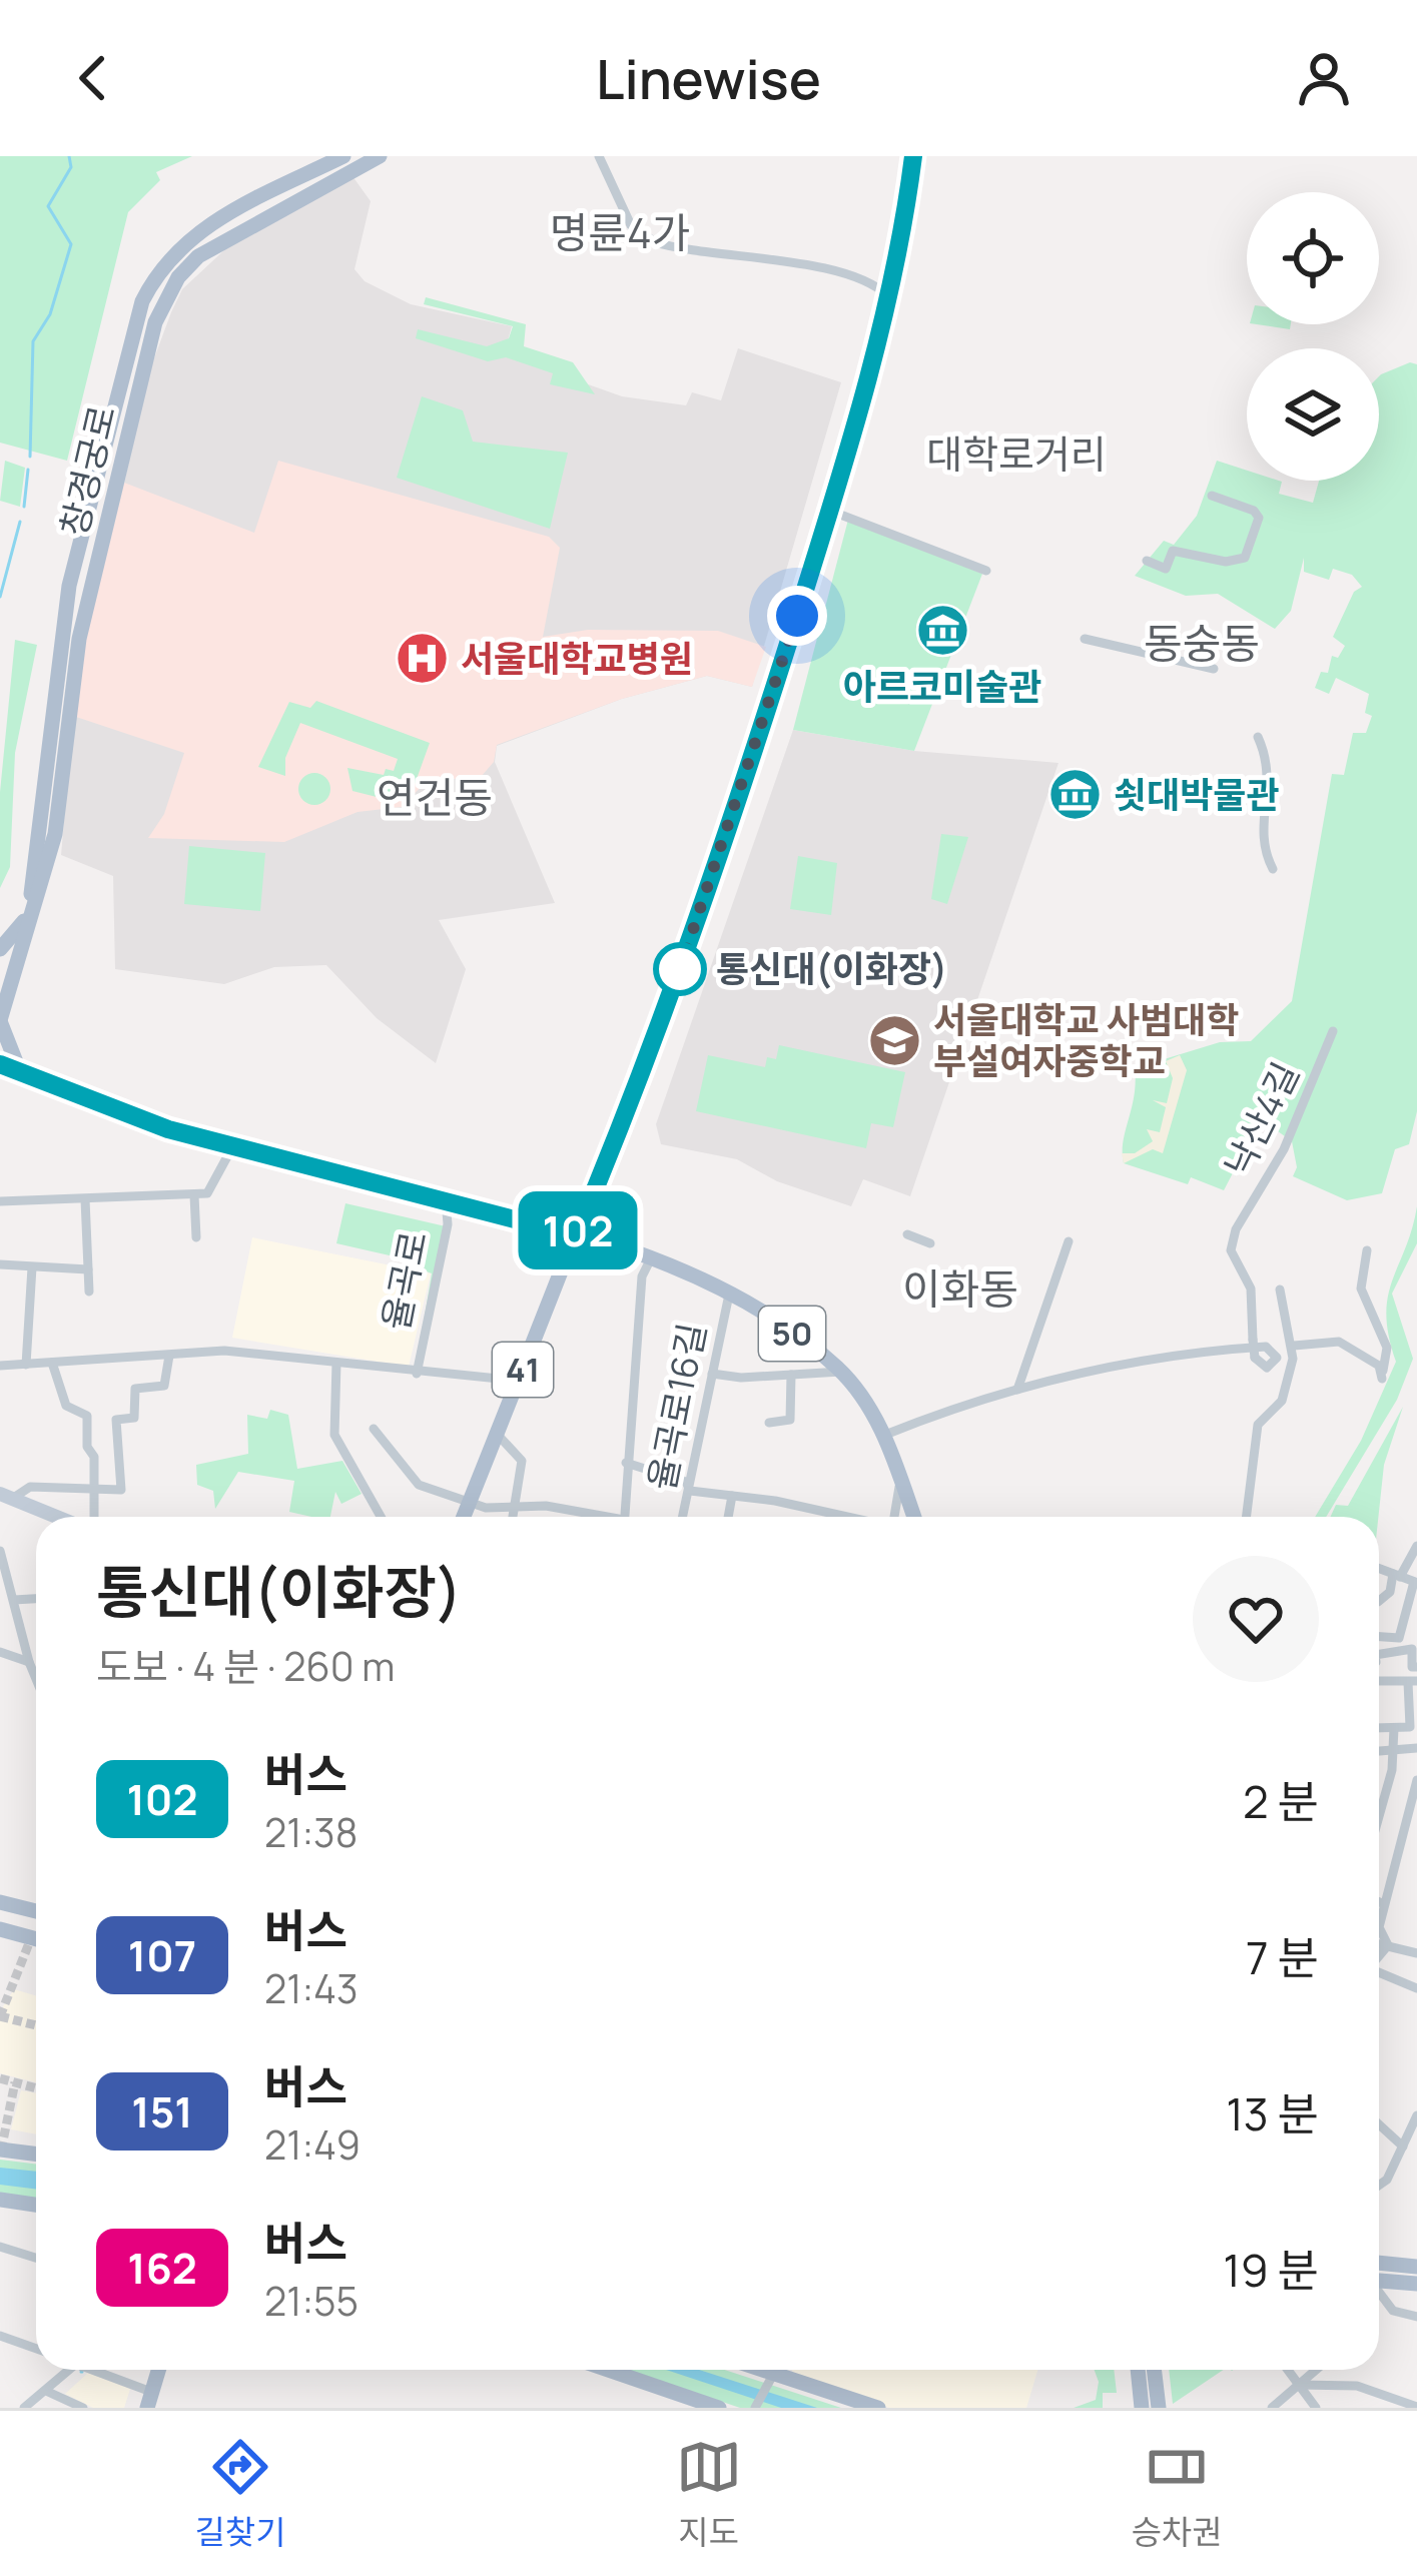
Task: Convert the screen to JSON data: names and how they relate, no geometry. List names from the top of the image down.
{
  "streets": {
    "main road": [
      "창경궁로",
      "율곡로",
      "50",
      "41"
    ],
    "street": ["낙산4길", "율곡로16길"]
  },
  "crossings": [
    ["율곡로", "41"],
    ["율곡로", "율곡로16길"]
  ],
  "districts": [
    "명륜4가",
    "대학로거리",
    "동숭동",
    "연건동",
    "이화동"
  ],
  "places": {
    "museum": ["아르코미술관", "쇳대박물관"],
    "hospital": ["서울대학교병원"],
    "other": ["통신대(이화장)"],
    "school or university": ["서울대학교 사범대학 부설여자중학교"]
  },
  "lines": ["bus line 102"],
  "page": {
    "header": "Linewise",
    "on_map": "102",
    "heading": ["통신대(이화장)", "도보 · 4 분 · 260 m"],
    "list": [
      {
        "mark": "102",
        "name": "버스",
        "note": "21:38",
        "value": "2 분"
      },
      {
        "mark": "107",
        "name": "버스",
        "note": "21:43",
        "value": "7 분"
      },
      {
        "mark": "151",
        "name": "버스",
        "note": "21:49",
        "value": "13 분"
      },
      {
        "mark": "162",
        "name": "버스",
        "note": "21:55",
        "value": "19 분"
      }
    ],
    "tabs": ["길찾기", "지도", "승차권"]
  }
}
